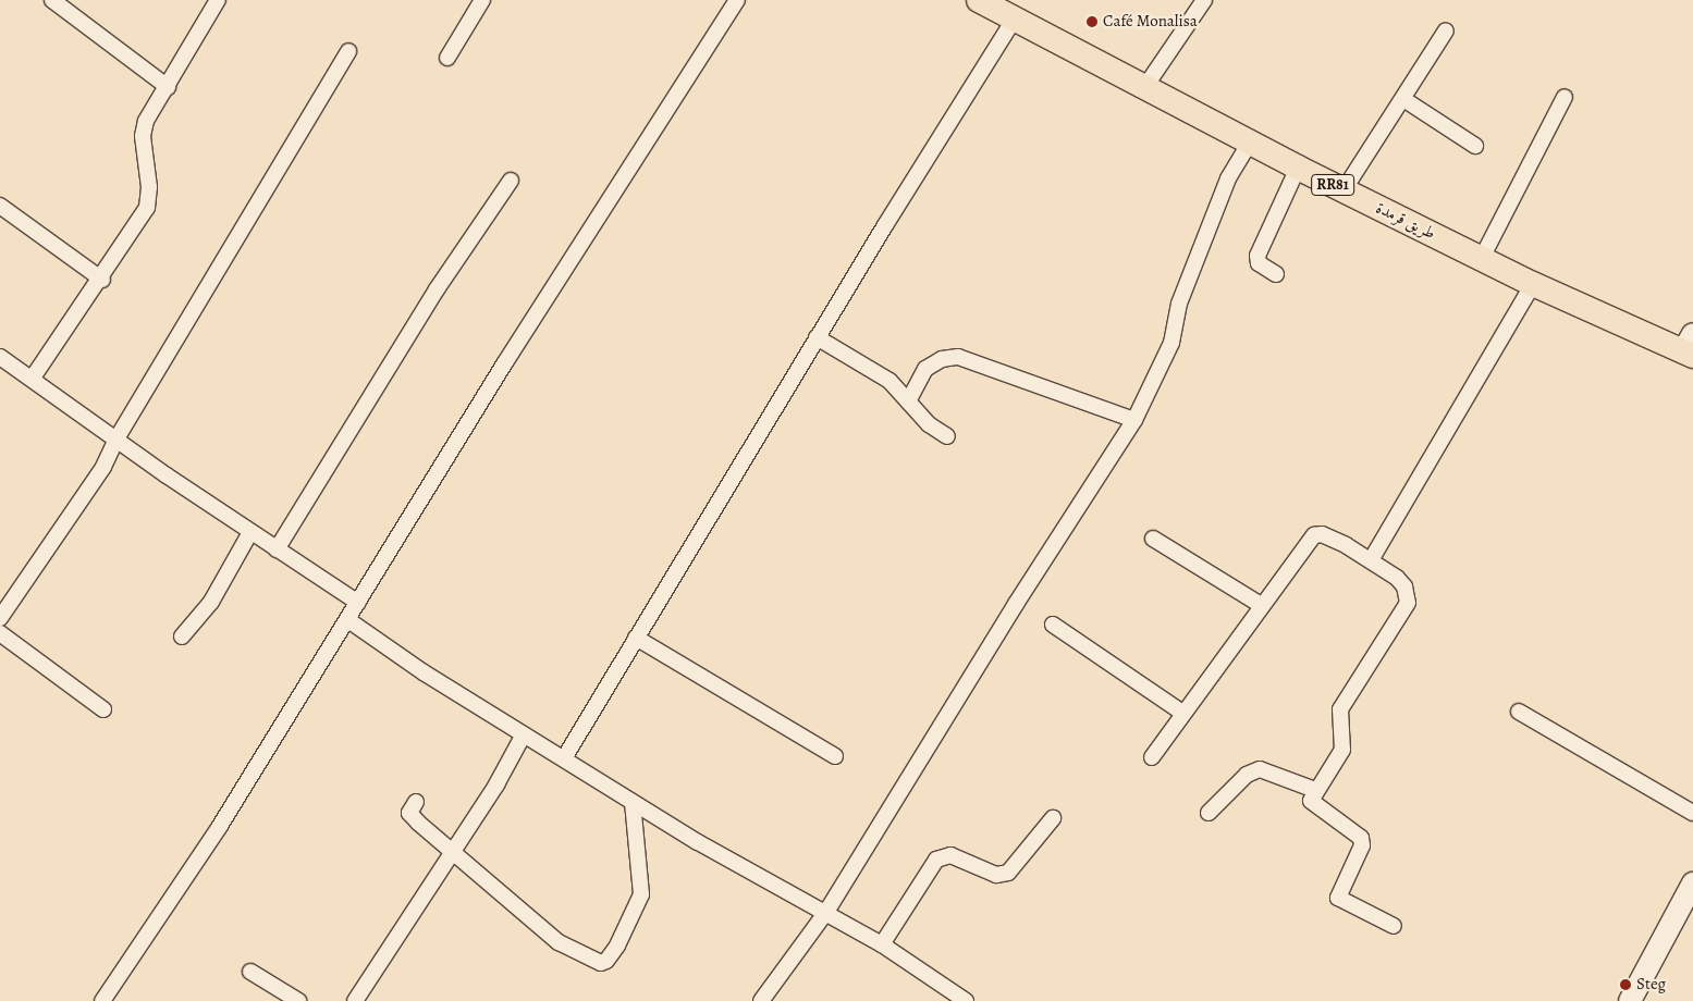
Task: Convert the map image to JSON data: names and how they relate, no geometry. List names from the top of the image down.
{
  "streets": {
    "main road": ["RR81", "طريق قرمدة"]
  },
  "places": ["Café Monalisa", "Steg"]
}
